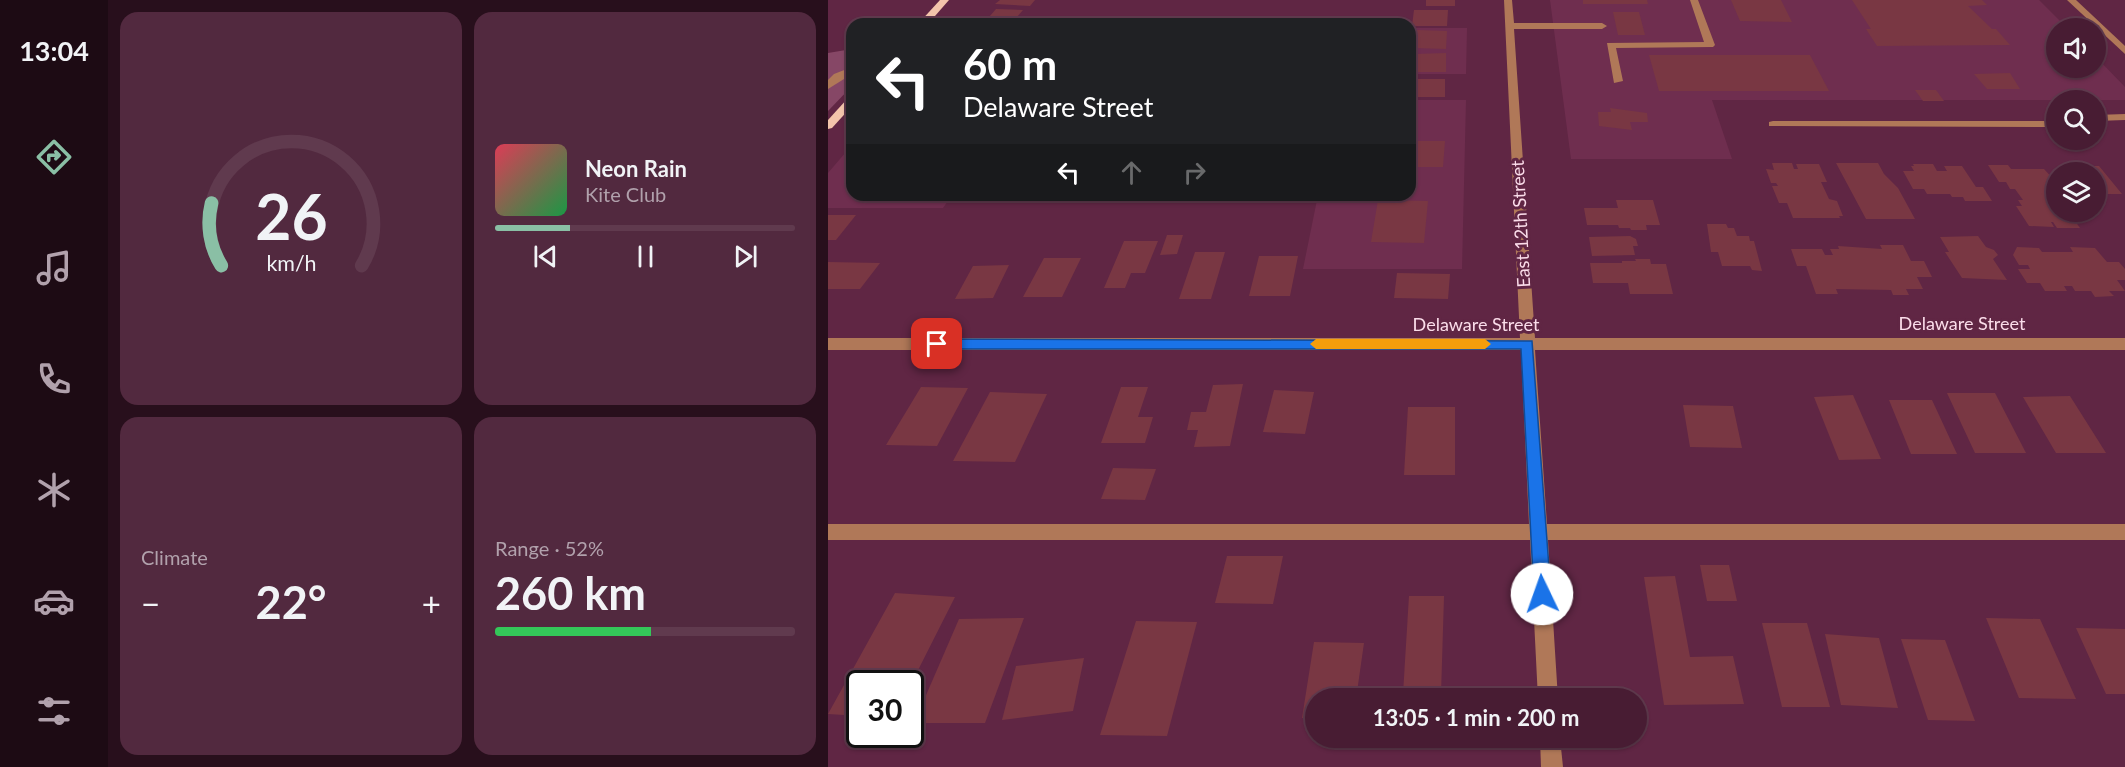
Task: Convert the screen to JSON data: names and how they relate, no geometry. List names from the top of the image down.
{
  "streets": {
    "street": ["East 12th Street", "Delaware Street"]
  },
  "crossings": [
    ["East 12th Street", "Delaware Street"]
  ],
  "page": {
    "tabs": "13:04",
    "turn": ["60 m", "Delaware Street"],
    "song": ["Neon Rain", "Kite Club"],
    "tile": [
      "Climate",
      ["Range · 52%", "260 km"]
    ],
    "heat": ["−", "22°", "+"],
    "limit": "30",
    "trip": "13:05 · 1 min · 200 m",
    "gauge": ["26", "km/h"]
  }
}
